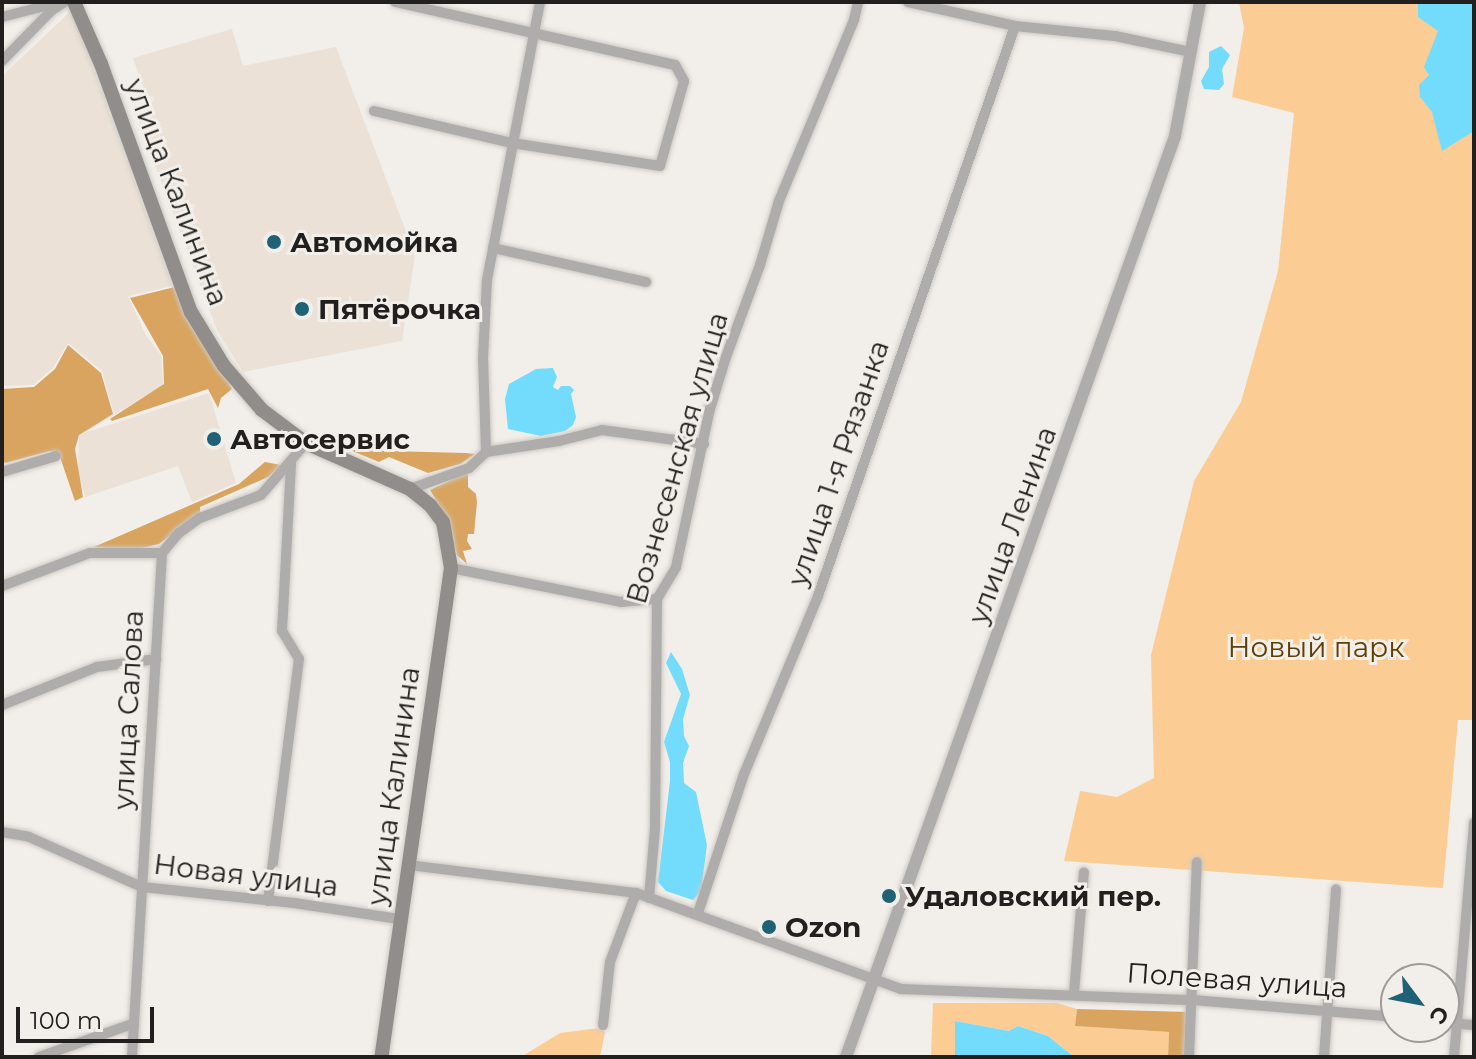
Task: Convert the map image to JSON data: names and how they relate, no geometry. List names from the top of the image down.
{
  "streets": {
    "main road": ["улица Калинина"],
    "street": [
      "Вознесенская улица",
      "улица 1-я Рязанка",
      "улица Ленина",
      "улица Салова",
      "Новая улица",
      "Полевая улица"
    ]
  },
  "crossings": [
    ["улица Калинина", "Новая улица"],
    ["улица Калинина", "Полевая улица"],
    ["Вознесенская улица", "Полевая улица"],
    ["улица 1-я Рязанка", "Полевая улица"],
    ["улица Ленина", "Полевая улица"],
    ["улица Салова", "Новая улица"]
  ],
  "parks": ["Новый парк"],
  "places": [
    "Автомойка",
    "Пятёрочка",
    "Автосервис",
    "Удаловский пер.",
    "Ozon"
  ],
  "scale_bar": "100 m",
  "north": "bottom right"
}
